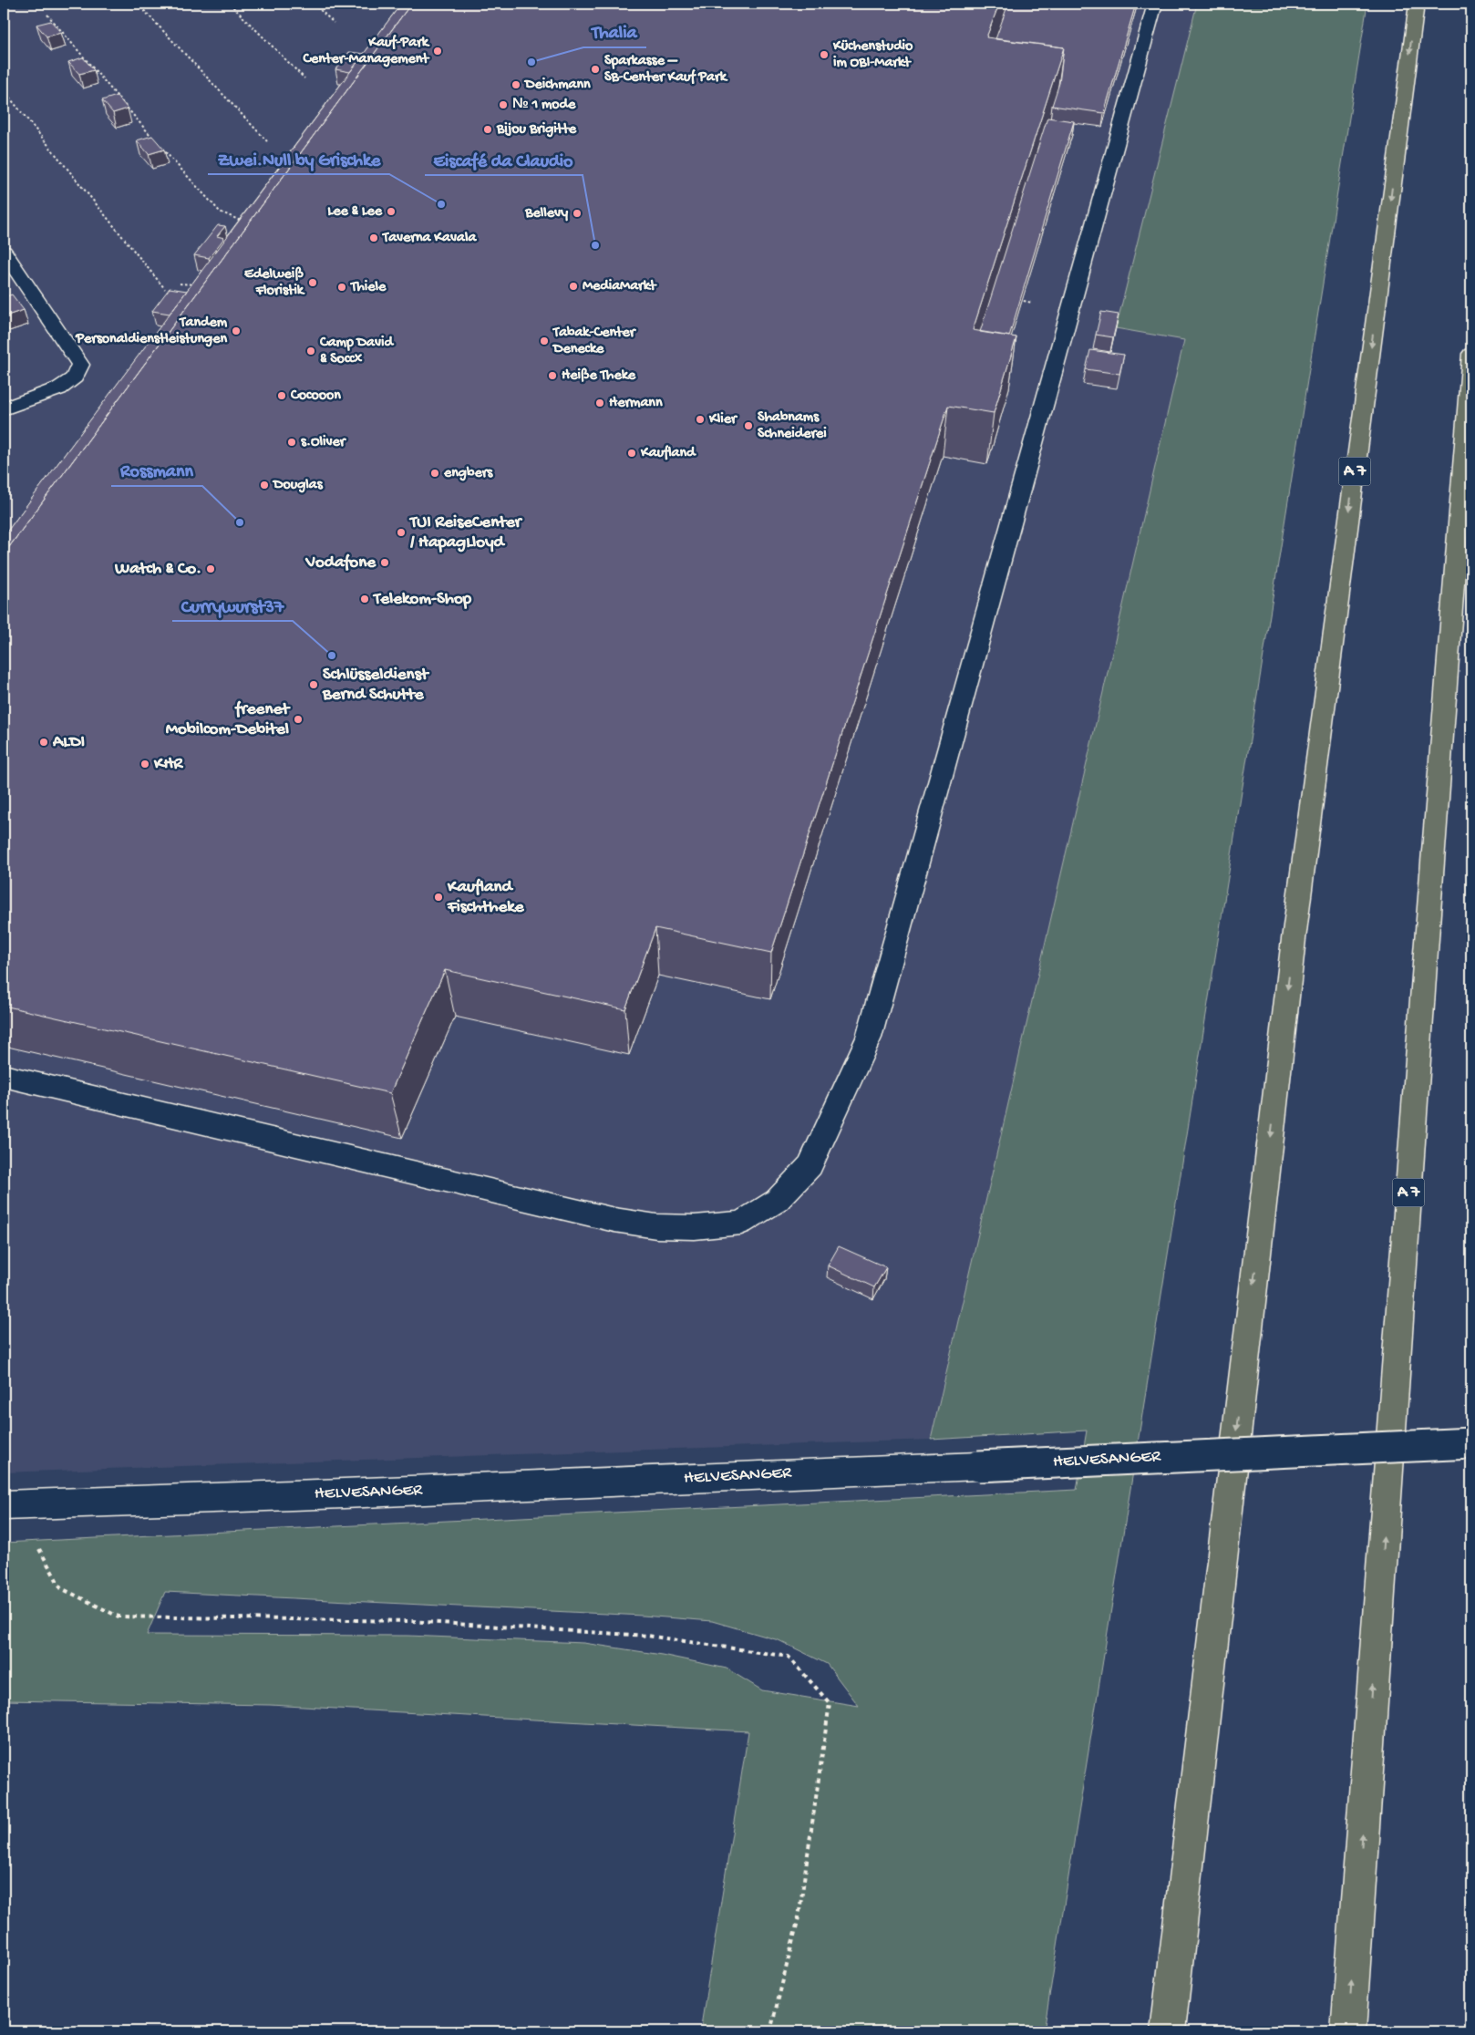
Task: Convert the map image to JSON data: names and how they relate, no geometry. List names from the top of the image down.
{
  "streets": {
    "highway": ["A 7"],
    "lane": ["HELVESANGER"]
  },
  "places": [
    "Kauf-Park Center-Management",
    "Küchenstudio im OBI-Markt",
    "Thalia",
    "Sparkasse – SB-Center Kauf Park",
    "Deichmann",
    "№ 1 mode",
    "Bijou Brigitte",
    "Zwei.Null by Grischke",
    "Lee & Lee",
    "Bellevy",
    "Taverna Kavala",
    "Eiscafé da Claudio",
    "Edelweiß Floristik",
    "MediaMarkt",
    "Thiele",
    "Tandem Personaldienstleistungen",
    "Tabak-Center Denecke",
    "Camp David & Soccx",
    "Heiße Theke",
    "Cocooon",
    "Hermann",
    "Klier",
    "Shabnams Schneiderei",
    "s.Oliver",
    "Kaufland",
    "engbers",
    "Douglas",
    "Rossmann",
    "TUI ReiseCenter / HapagLloyd",
    "Vodafone",
    "Watch & Co.",
    "Telekom-Shop",
    "Currywurst37",
    "Schlüsseldienst Bernd Schutte",
    "freenet Mobilcom-Debitel",
    "ALDI",
    "KHR",
    "Kaufland Fischtheke"
  ]
}
